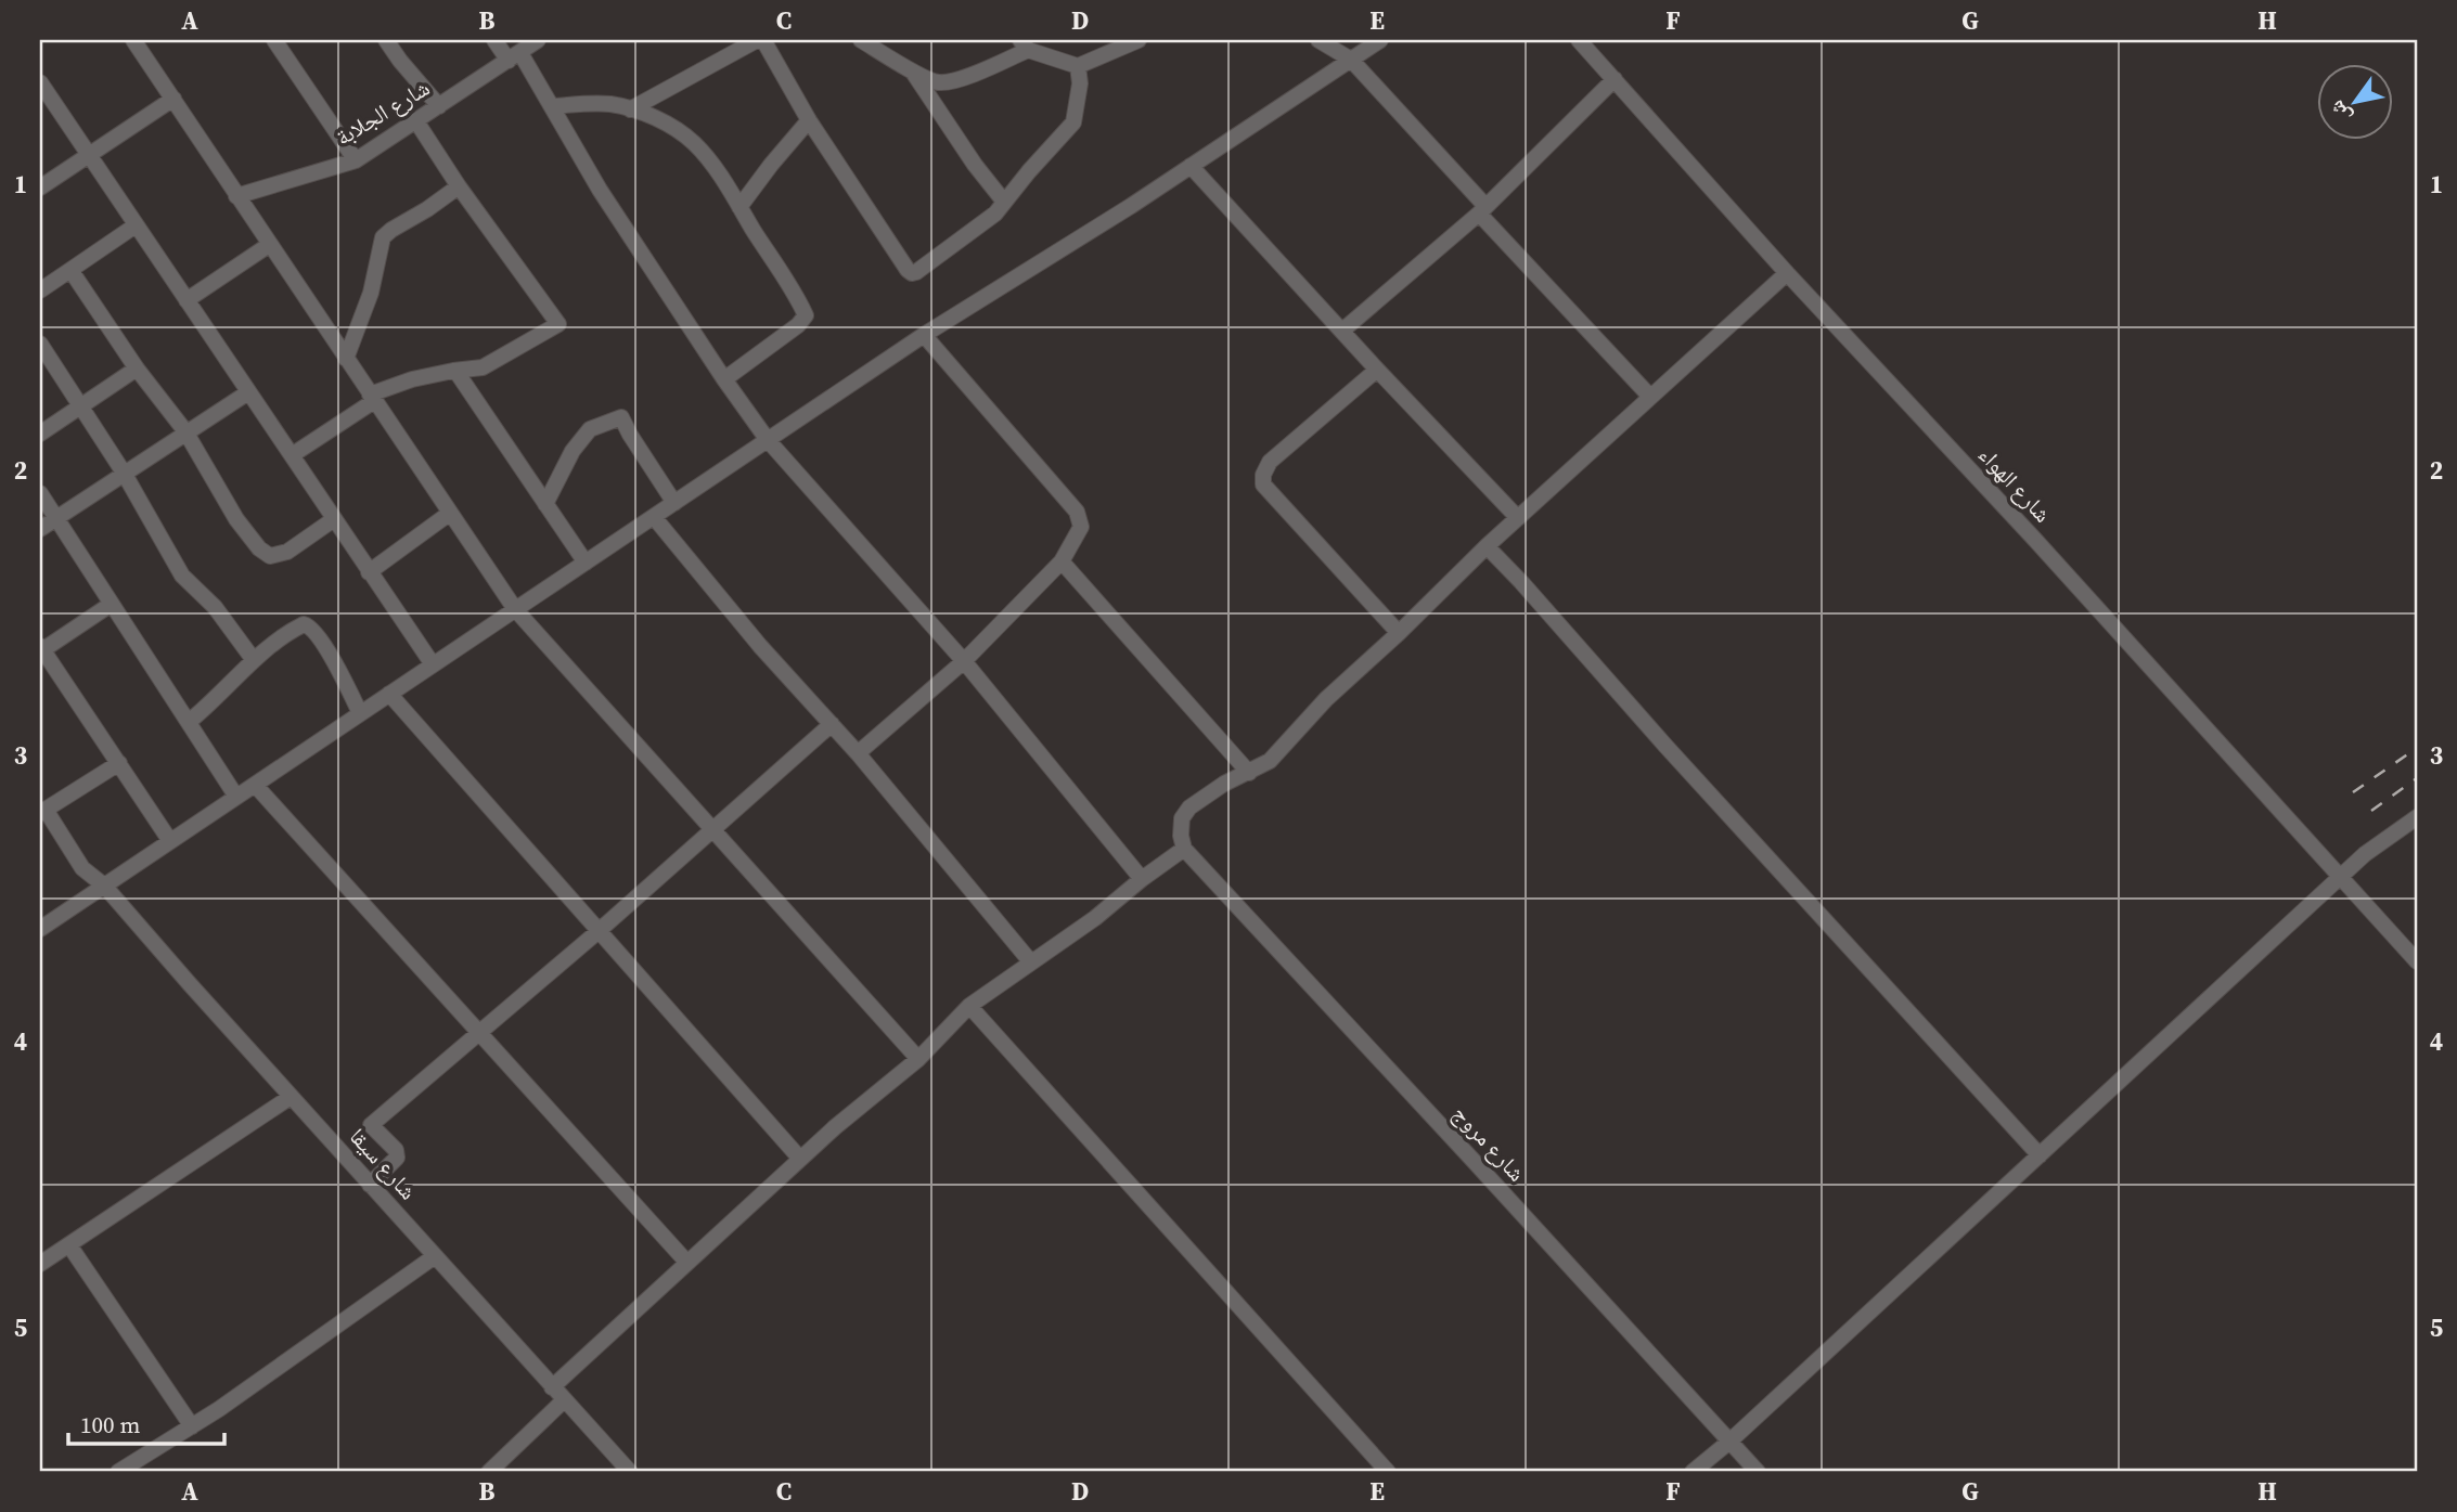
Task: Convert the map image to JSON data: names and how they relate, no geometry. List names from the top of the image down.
{
  "streets": {
    "street": [
      "شارع الجلابة",
      "شارع الهواء",
      "شارع مروج",
      "شارع سيقا"
    ]
  },
  "scale_bar": "100 m",
  "north": "bottom left",
  "grid": {
    "columns": [
      "A",
      "B",
      "C",
      "D",
      "E",
      "F",
      "G",
      "H"
    ],
    "rows": [
      "1",
      "2",
      "3",
      "4",
      "5"
    ]
  }
}
